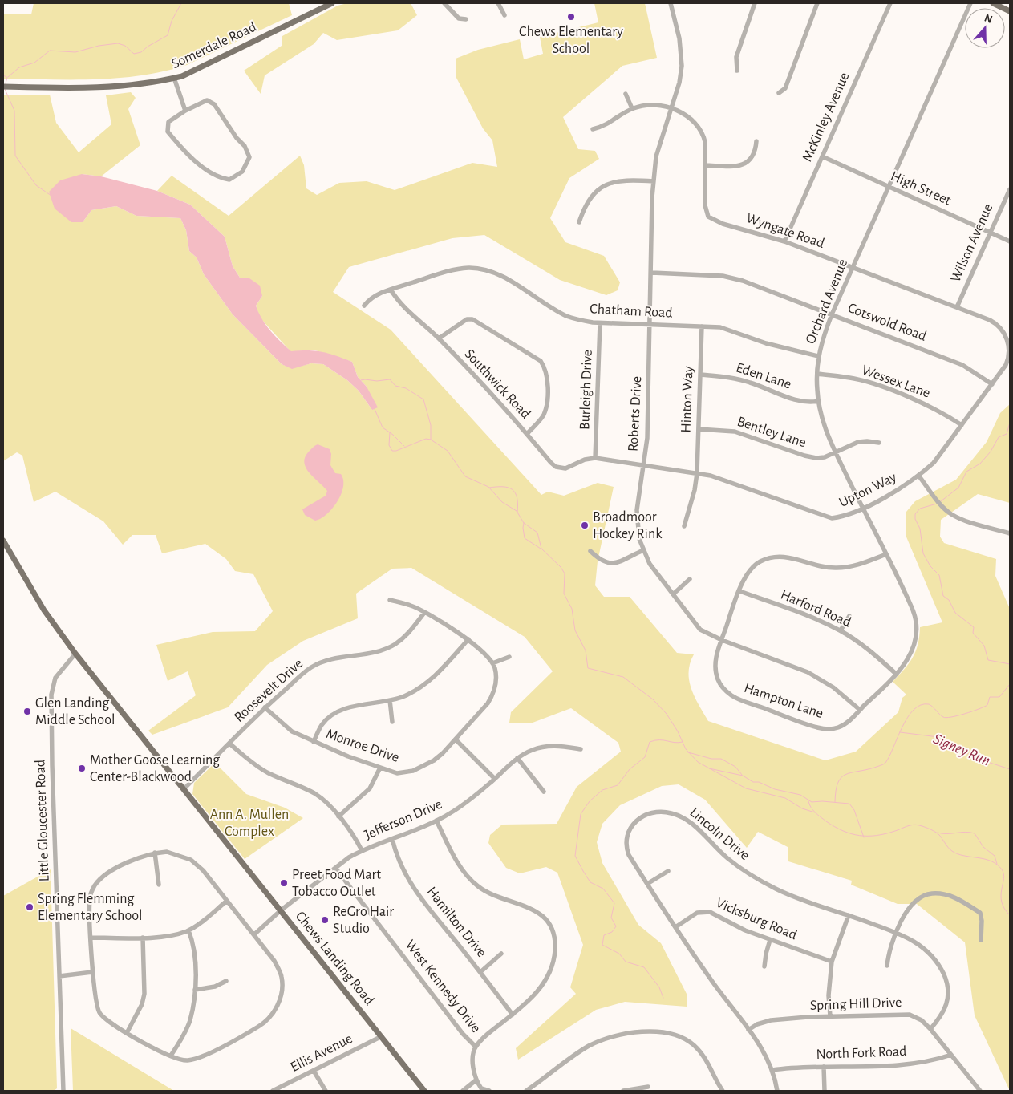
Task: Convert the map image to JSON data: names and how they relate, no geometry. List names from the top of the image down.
{
  "streets": {
    "main road": ["Somerdale Road", "Chews Landing Road"],
    "street": [
      "McKinley Avenue",
      "High Street",
      "Wyngate Road",
      "Wilson Avenue",
      "Orchard Avenue",
      "Chatham Road",
      "Cotswold Road",
      "Eden Lane",
      "Wessex Lane",
      "Southwick Road",
      "Burleigh Drive",
      "Hinton Way",
      "Roberts Drive",
      "Bentley Lane",
      "Upton Way",
      "Harford Road",
      "Roosevelt Drive",
      "Hampton Lane",
      "Monroe Drive",
      "Jefferson Drive",
      "Little Gloucester Road",
      "Lincoln Drive",
      "Vicksburg Road",
      "Hamilton Drive",
      "West Kennedy Drive",
      "Spring Hill Drive",
      "Ellis Avenue",
      "North Fork Road"
    ]
  },
  "crossings": [
    ["McKinley Avenue", "High Street"],
    ["McKinley Avenue", "Wyngate Road"],
    ["High Street", "Wilson Avenue"],
    ["High Street", "Orchard Avenue"],
    ["Wyngate Road", "Wilson Avenue"],
    ["Wyngate Road", "Orchard Avenue"],
    ["Wyngate Road", "Roberts Drive"],
    ["Wyngate Road", "Upton Way"],
    ["Orchard Avenue", "Chatham Road"],
    ["Orchard Avenue", "Cotswold Road"],
    ["Orchard Avenue", "Eden Lane"],
    ["Orchard Avenue", "Wessex Lane"],
    ["Orchard Avenue", "Roberts Drive"],
    ["Orchard Avenue", "Bentley Lane"],
    ["Orchard Avenue", "Upton Way"],
    ["Orchard Avenue", "Harford Road"],
    ["Orchard Avenue", "Hampton Lane"],
    ["Chatham Road", "Southwick Road"],
    ["Chatham Road", "Burleigh Drive"],
    ["Chatham Road", "Hinton Way"],
    ["Chatham Road", "Roberts Drive"],
    ["Cotswold Road", "Roberts Drive"],
    ["Cotswold Road", "Upton Way"],
    ["Eden Lane", "Hinton Way"],
    ["Wessex Lane", "Upton Way"],
    ["Southwick Road", "Burleigh Drive"],
    ["Southwick Road", "Upton Way"],
    ["Burleigh Drive", "Upton Way"],
    ["Hinton Way", "Bentley Lane"],
    ["Hinton Way", "Upton Way"],
    ["Roberts Drive", "Upton Way"],
    ["Roberts Drive", "Hampton Lane"],
    ["Harford Road", "Hampton Lane"],
    ["Roosevelt Drive", "Monroe Drive"],
    ["Roosevelt Drive", "Chews Landing Road"],
    ["Jefferson Drive", "Hamilton Drive"],
    ["Jefferson Drive", "Chews Landing Road"],
    ["Jefferson Drive", "West Kennedy Drive"],
    ["Little Gloucester Road", "Chews Landing Road"],
    ["Lincoln Drive", "Vicksburg Road"],
    ["Lincoln Drive", "Spring Hill Drive"],
    ["Lincoln Drive", "North Fork Road"],
    ["Chews Landing Road", "Ellis Avenue"],
    ["Spring Hill Drive", "North Fork Road"]
  ],
  "water": ["Signey Run"],
  "parks": ["Ann A. Mullen Complex"],
  "places": [
    "Chews Elementary School",
    "Broadmoor Hockey Rink",
    "Glen Landing Middle School",
    "Mother Goose Learning Center-Blackwood",
    "Preet Food Mart Tobacco Outlet",
    "Spring Flemming Elementary School",
    "ReGro Hair Studio"
  ],
  "north": "top"
}
